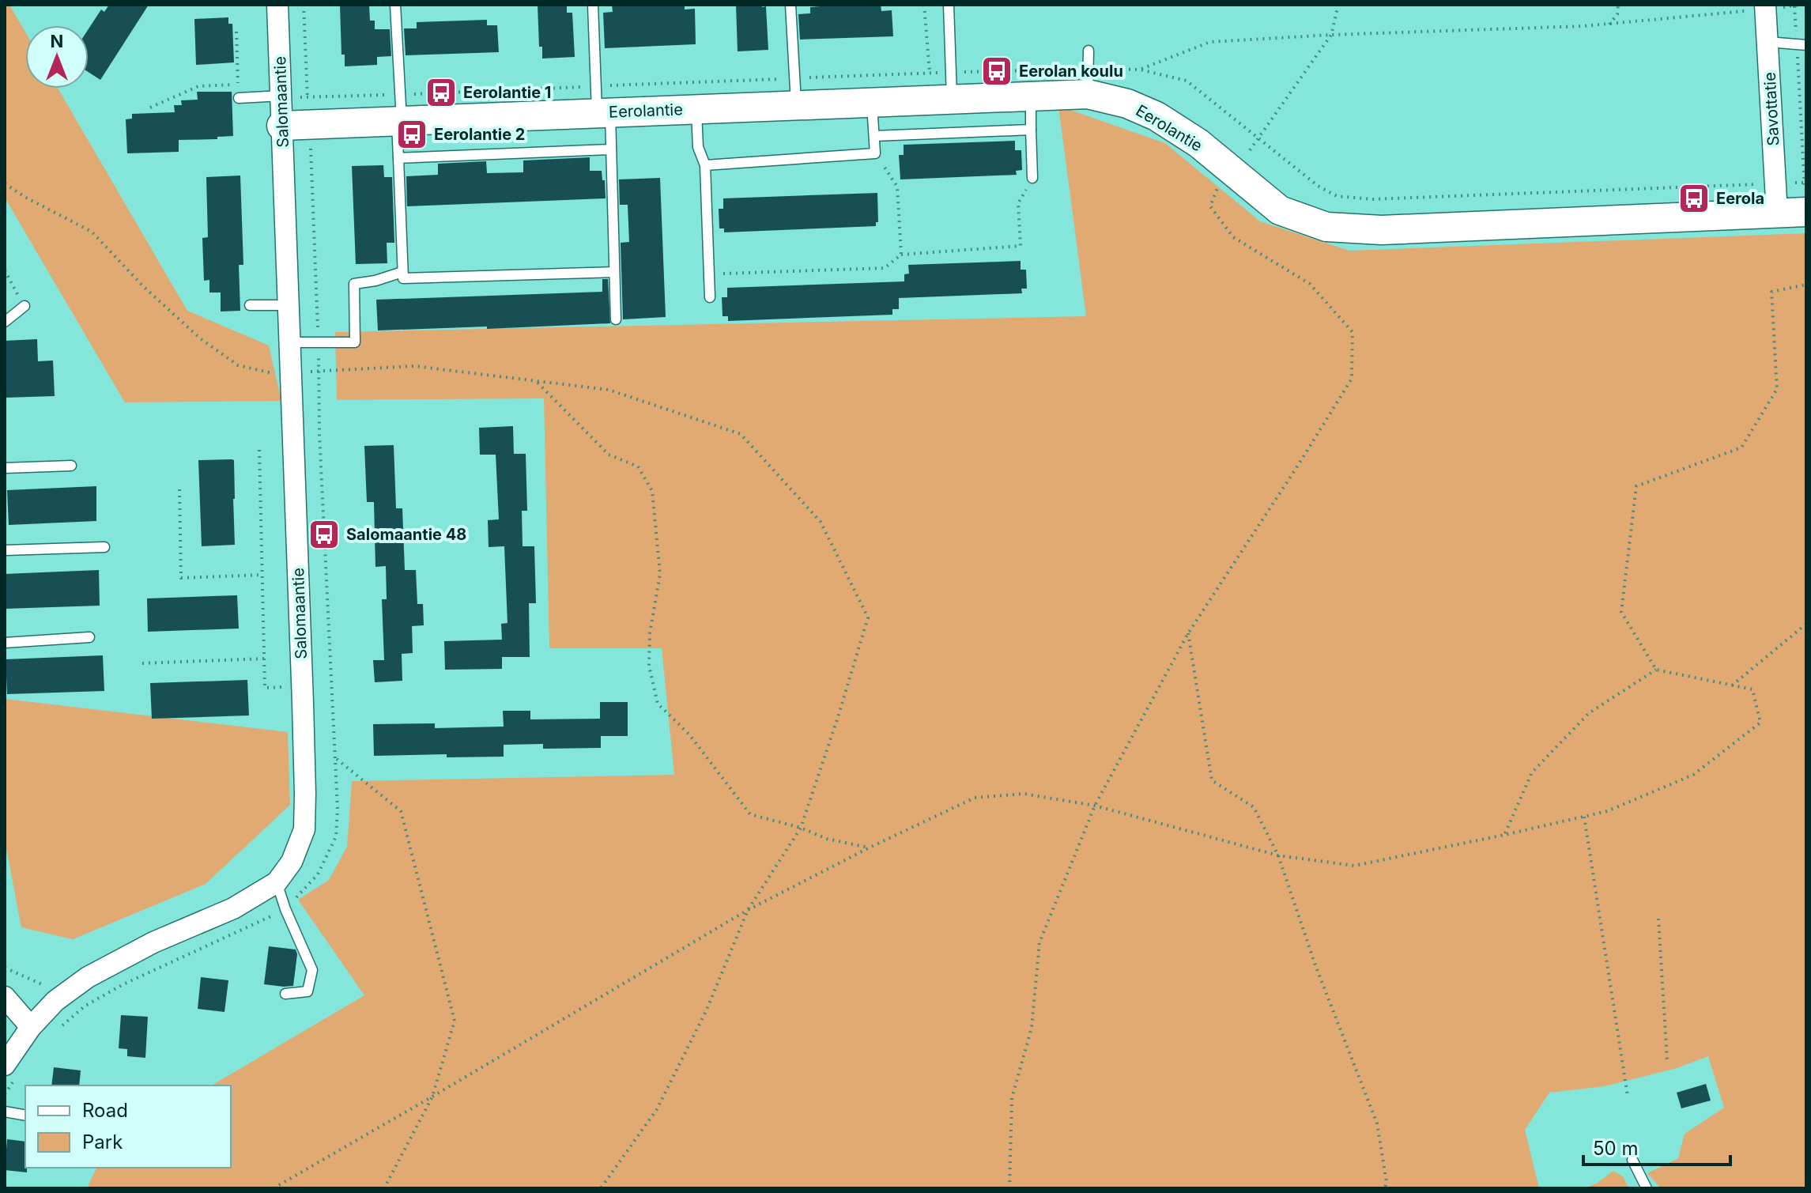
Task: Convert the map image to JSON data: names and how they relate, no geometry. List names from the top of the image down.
{
  "streets": {
    "street": ["Salomaantie", "Savottatie", "Eerolantie"]
  },
  "crossings": [
    ["Salomaantie", "Eerolantie"],
    ["Savottatie", "Eerolantie"]
  ],
  "places": {
    "bus stop": [
      "Eerolan koulu",
      "Eerolantie 1",
      "Eerolantie 2",
      "Eerola",
      "Salomaantie 48"
    ]
  },
  "legend": ["Road", "Park"],
  "scale_bar": "50 m",
  "north": "top"
}
